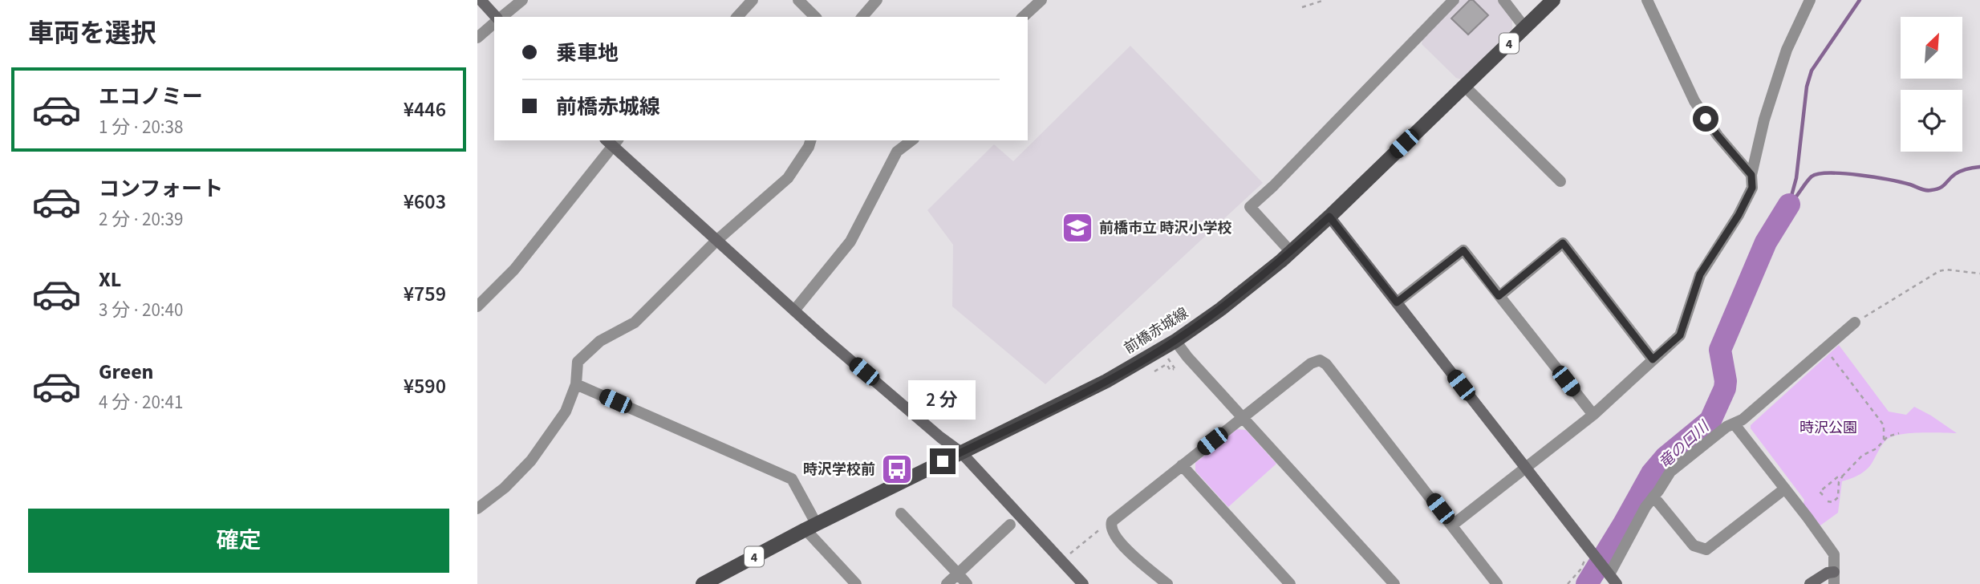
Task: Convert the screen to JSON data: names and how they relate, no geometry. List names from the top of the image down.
{
  "streets": {
    "main road": ["4", "前橋赤城線"]
  },
  "water": ["竜の口川"],
  "parks": ["時沢公園"],
  "places": {
    "school or university": ["前橋市立 時沢小学校"],
    "bus stop": ["時沢学校前"]
  },
  "north": "top right",
  "page": {
    "heading": "車両を選択",
    "banner": ["乗車地", "前橋赤城線"],
    "list": [
      {
        "name": "エコノミー",
        "note": "1 分 · 20:38",
        "value": "¥446"
      },
      {
        "name": "コンフォート",
        "note": "2 分 · 20:39",
        "value": "¥603"
      },
      {
        "name": "XL",
        "note": "3 分 · 20:40",
        "value": "¥759"
      },
      {
        "name": "Green",
        "note": "4 分 · 20:41",
        "value": "¥590"
      }
    ],
    "bubble": "2 分",
    "buttons": "確定"
  }
}
